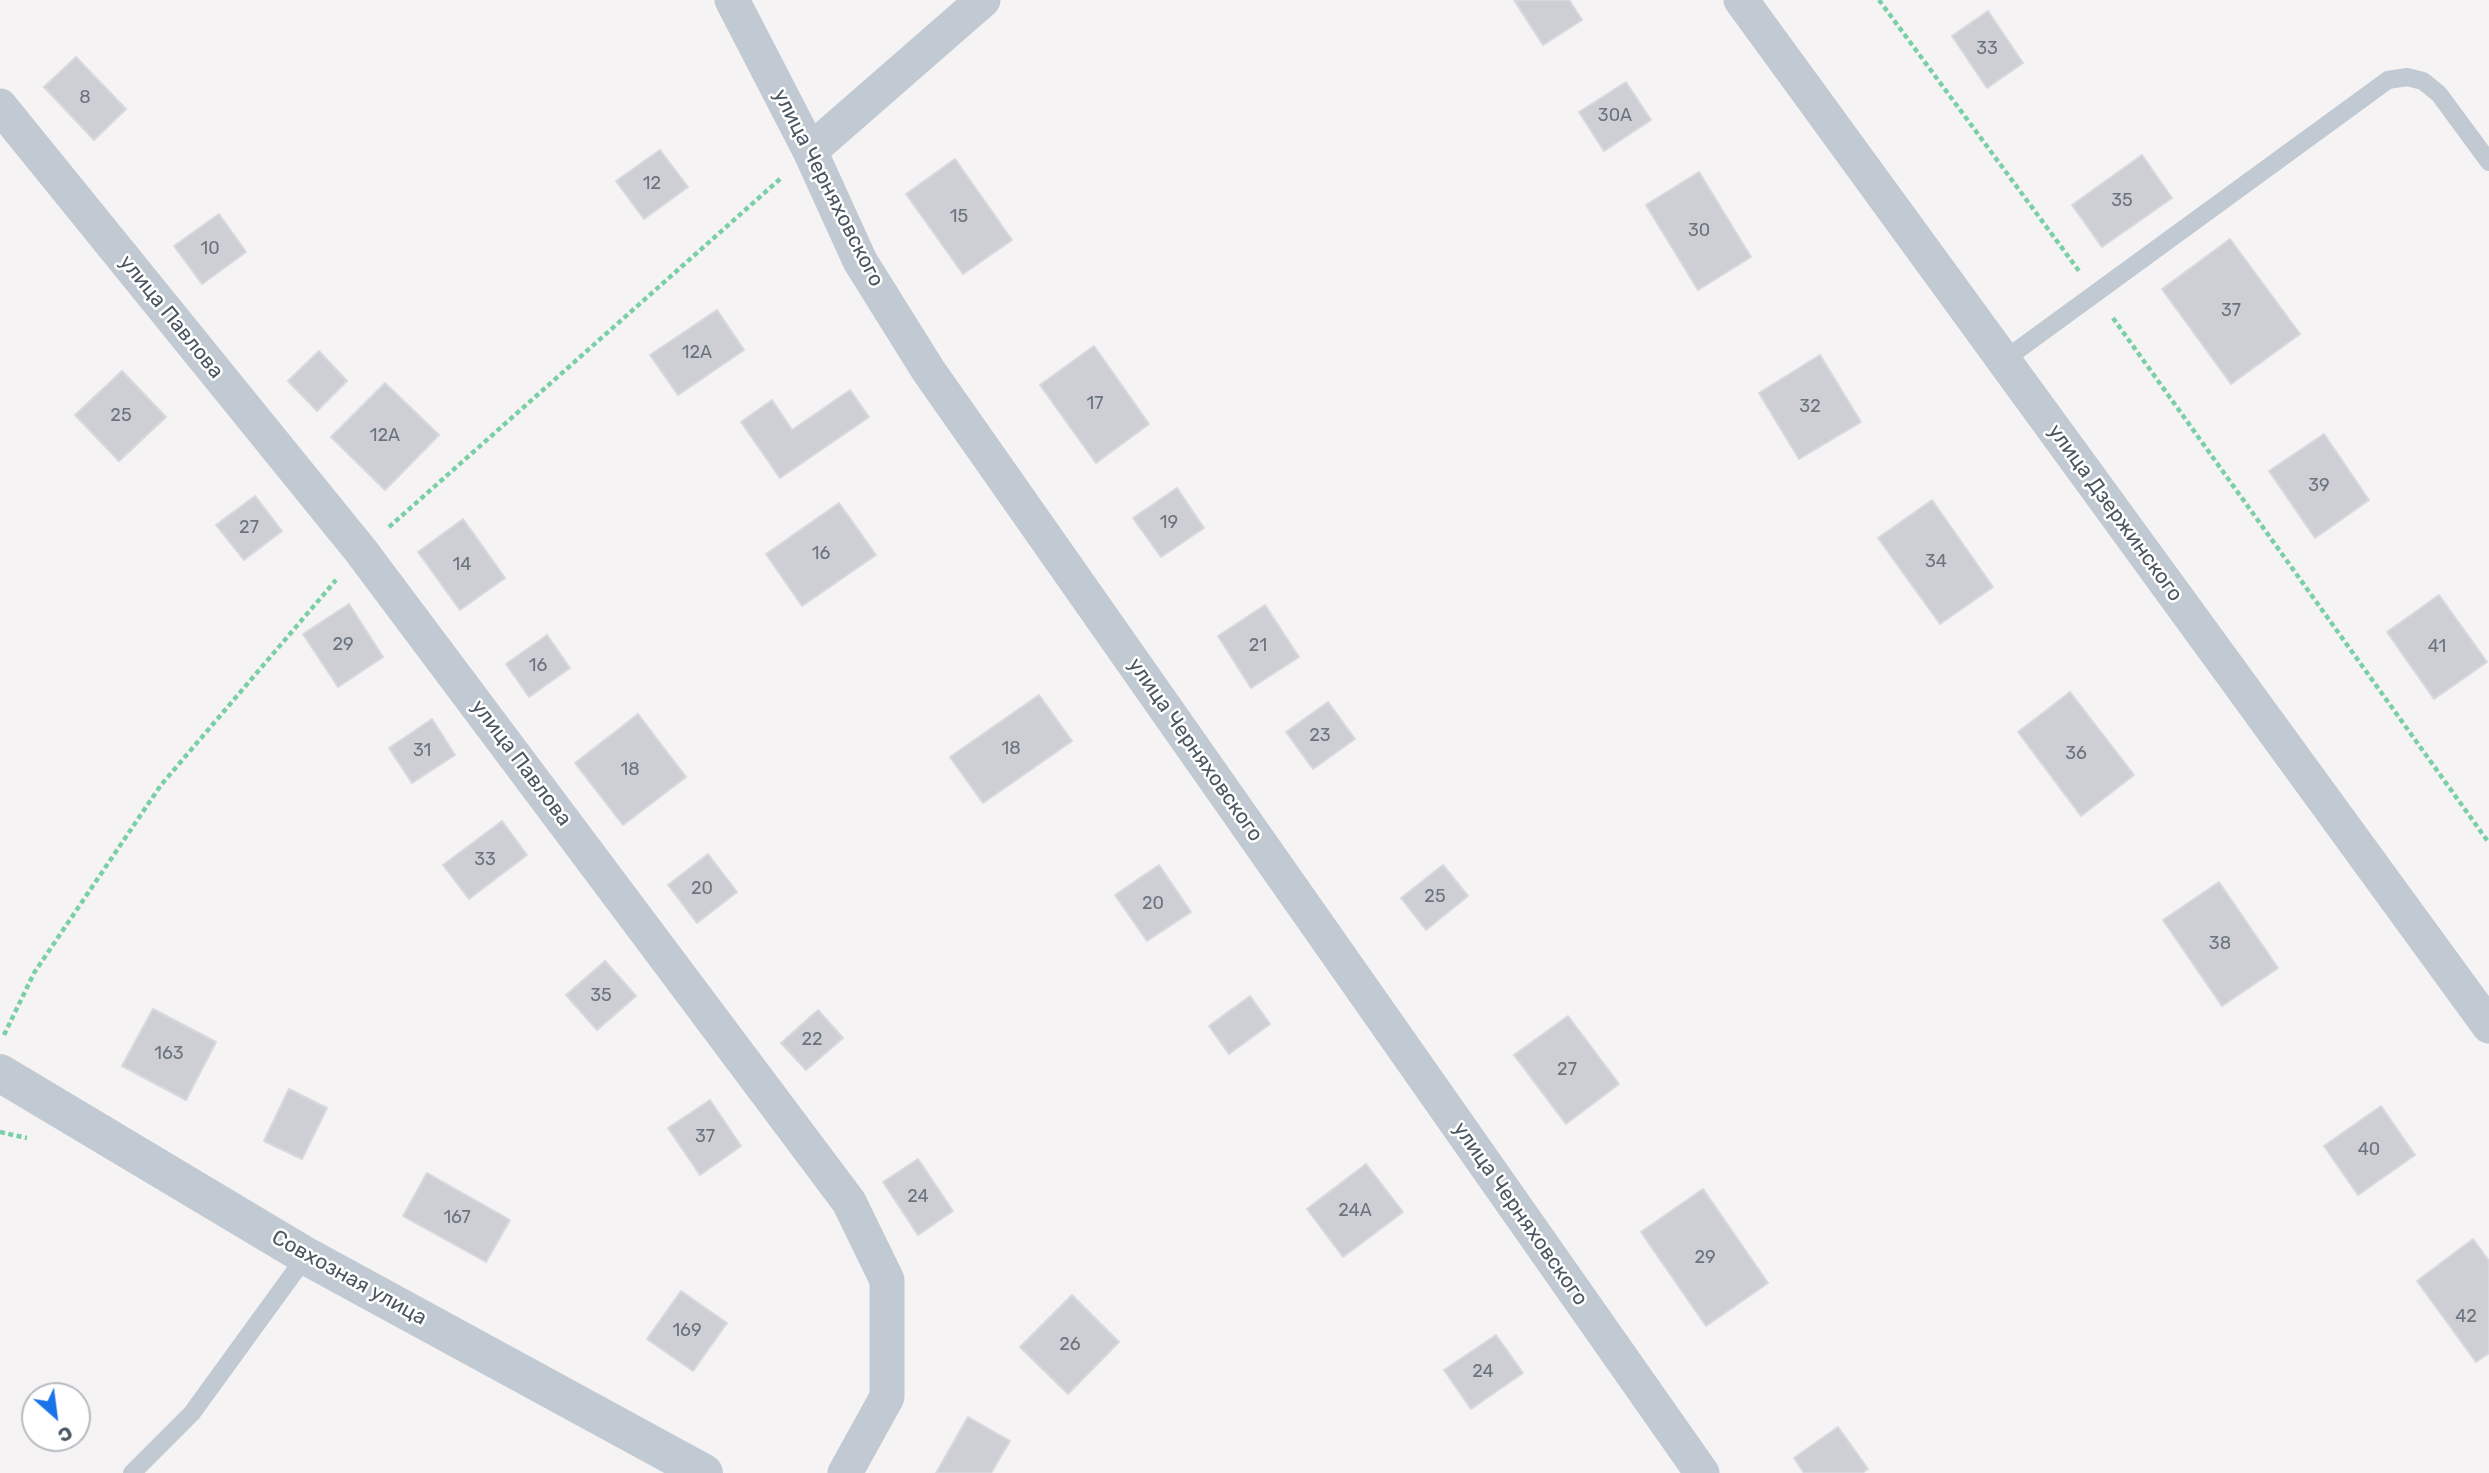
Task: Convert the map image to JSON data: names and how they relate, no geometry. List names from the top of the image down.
{
  "streets": {
    "street": [
      "улица Черняховского",
      "улица Павлова",
      "улица Дзержинского",
      "Совхозная улица"
    ]
  },
  "house_numbers": [
    "33",
    "8",
    "30А",
    "12",
    "35",
    "15",
    "30",
    "10",
    "37",
    "12А",
    "17",
    "32",
    "25",
    "12А",
    "39",
    "19",
    "27",
    "16",
    "34",
    "14",
    "29",
    "21",
    "41",
    "16",
    "23",
    "18",
    "31",
    "36",
    "18",
    "33",
    "20",
    "25",
    "20",
    "38",
    "35",
    "22",
    "163",
    "27",
    "37",
    "40",
    "24",
    "24А",
    "167",
    "29",
    "42",
    "169",
    "26",
    "24"
  ],
  "north": "bottom right"
}
